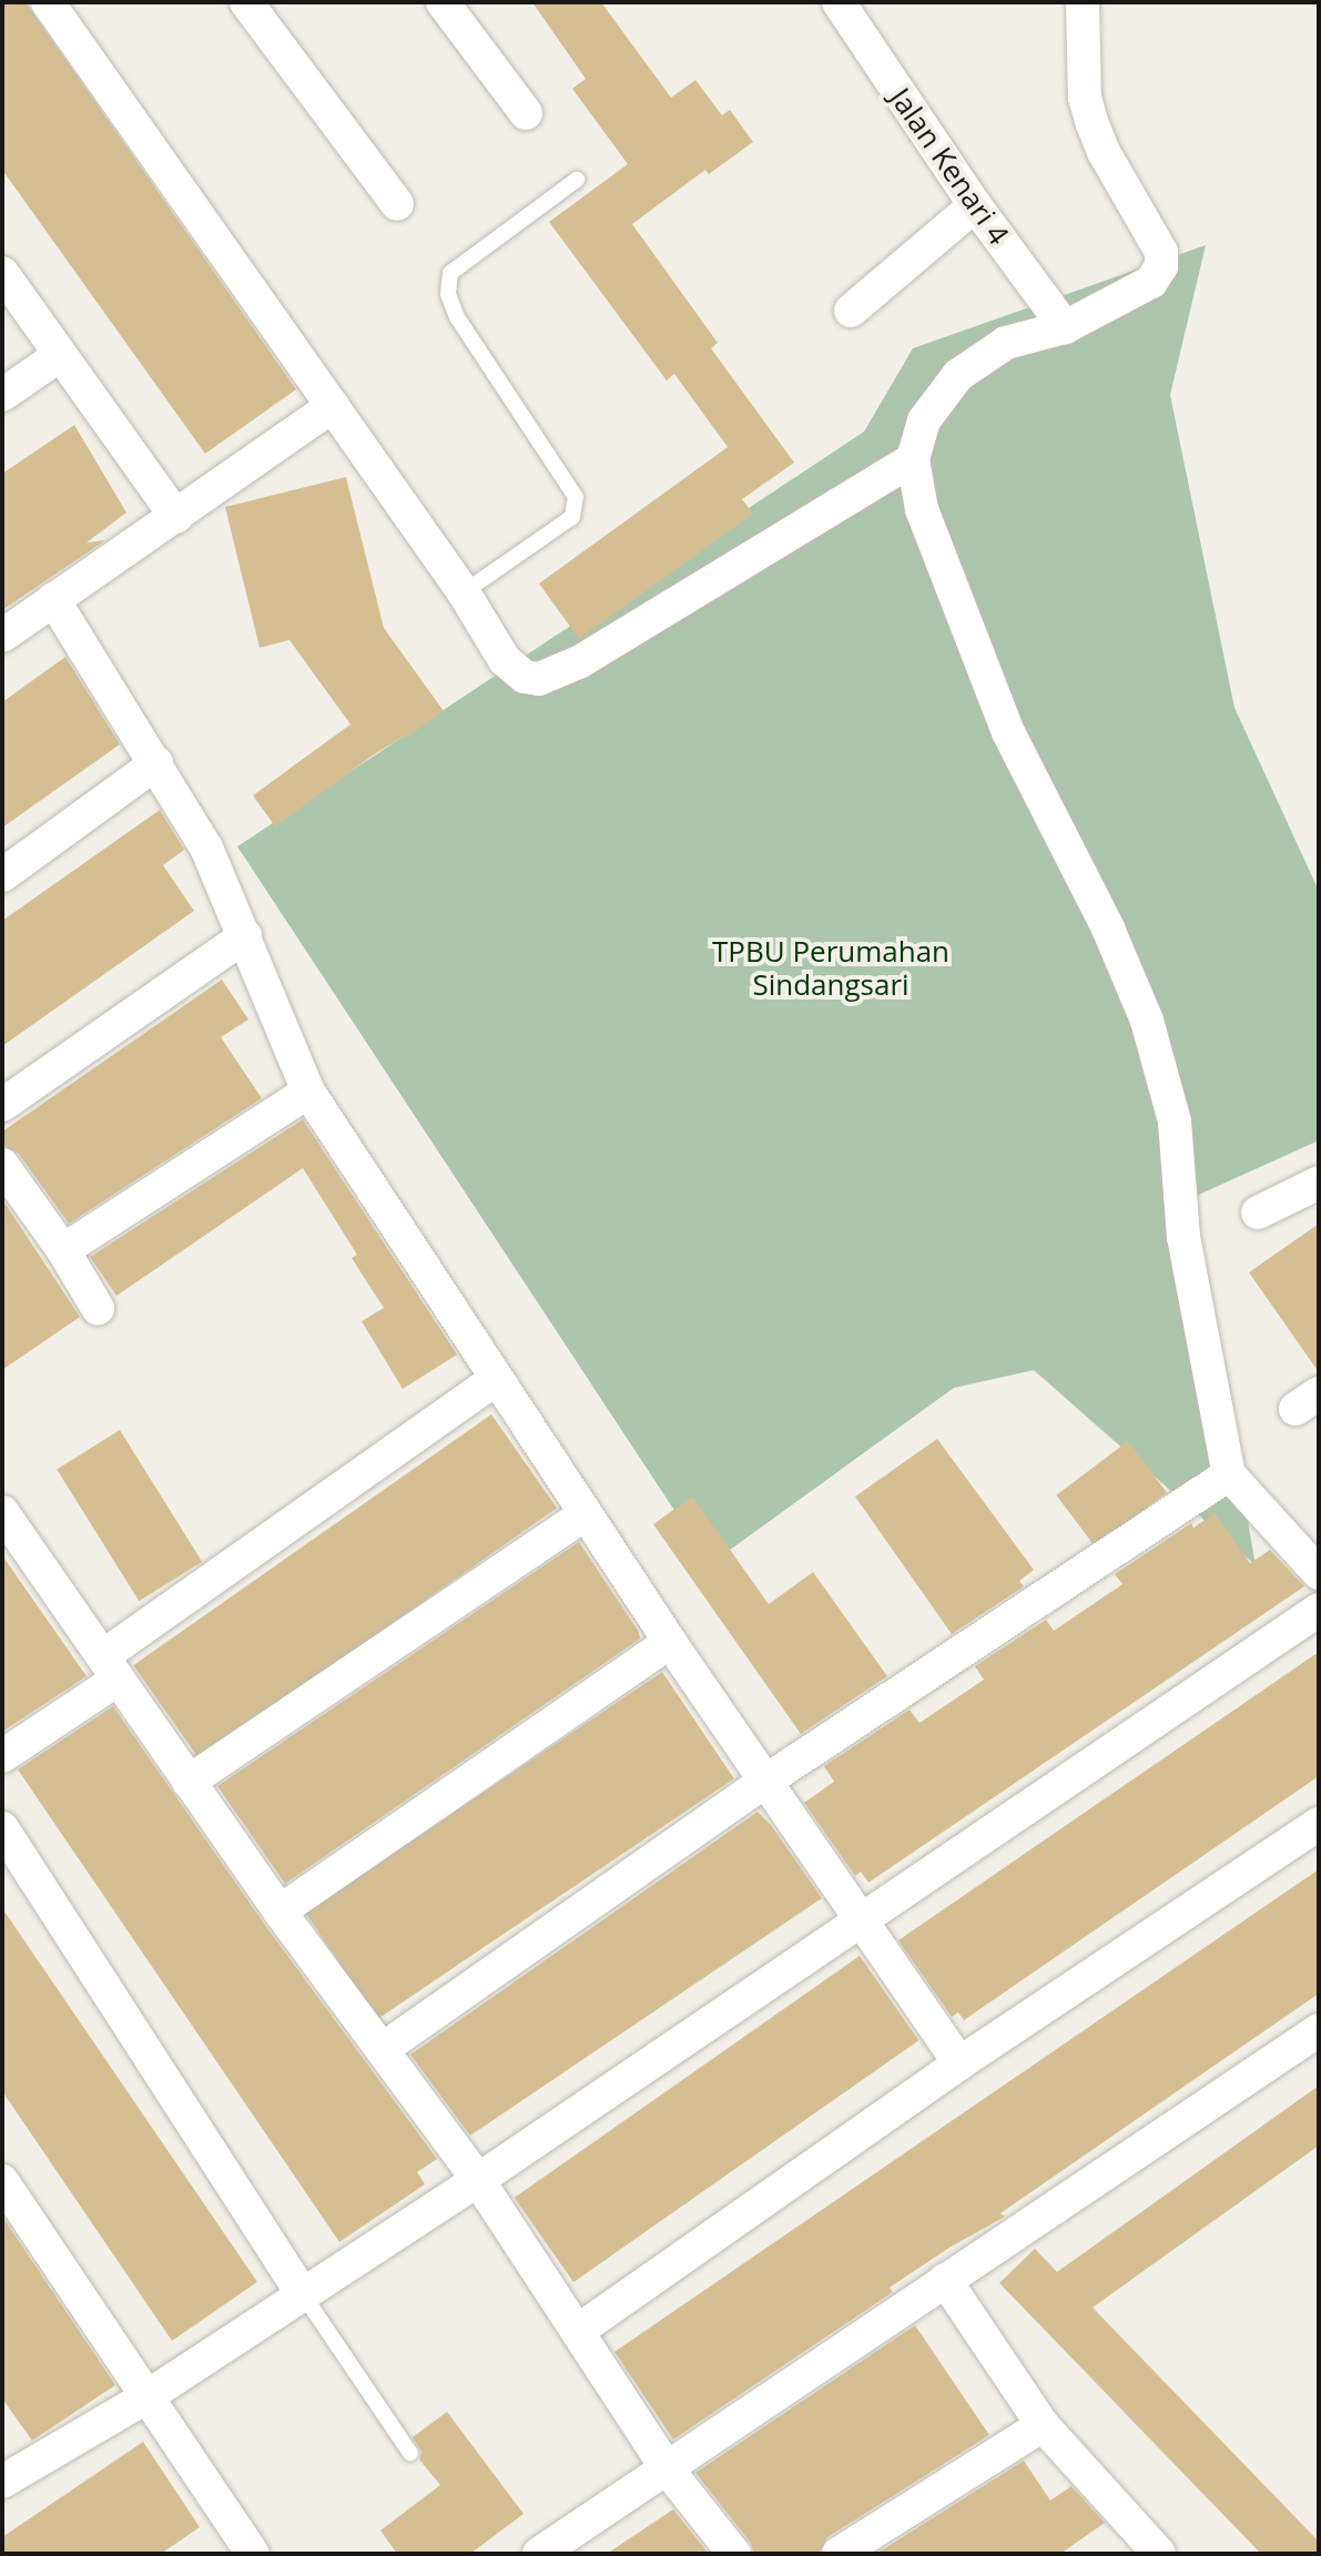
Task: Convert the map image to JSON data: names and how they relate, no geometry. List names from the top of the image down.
{
  "streets": {
    "street": ["Jalan Kenari 4"]
  },
  "parks": ["TPBU Perumahan Sindangsari"]
}
